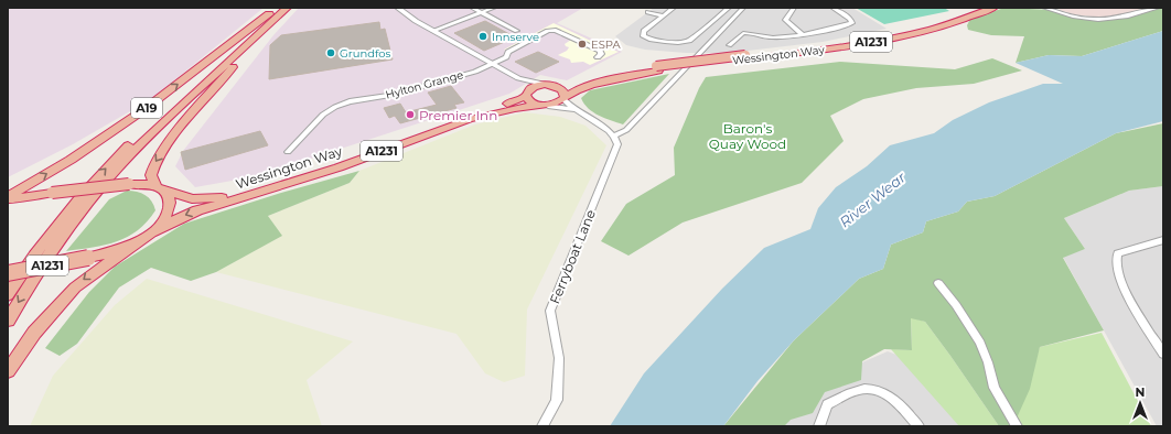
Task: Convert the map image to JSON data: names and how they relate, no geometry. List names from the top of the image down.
{
  "streets": {
    "highway": ["A1231", "Wessington Way", "A19"],
    "street": ["Hylton Grange", "Ferryboat Lane"]
  },
  "crossings": [
    ["A1231", "Wessington Way"],
    ["A1231", "A19"]
  ],
  "water": ["River Wear"],
  "parks": ["Baron's Quay Wood"],
  "places": [
    "Innserve",
    "ESPA",
    "Grundfos",
    "Premier Inn"
  ],
  "north": "top"
}
